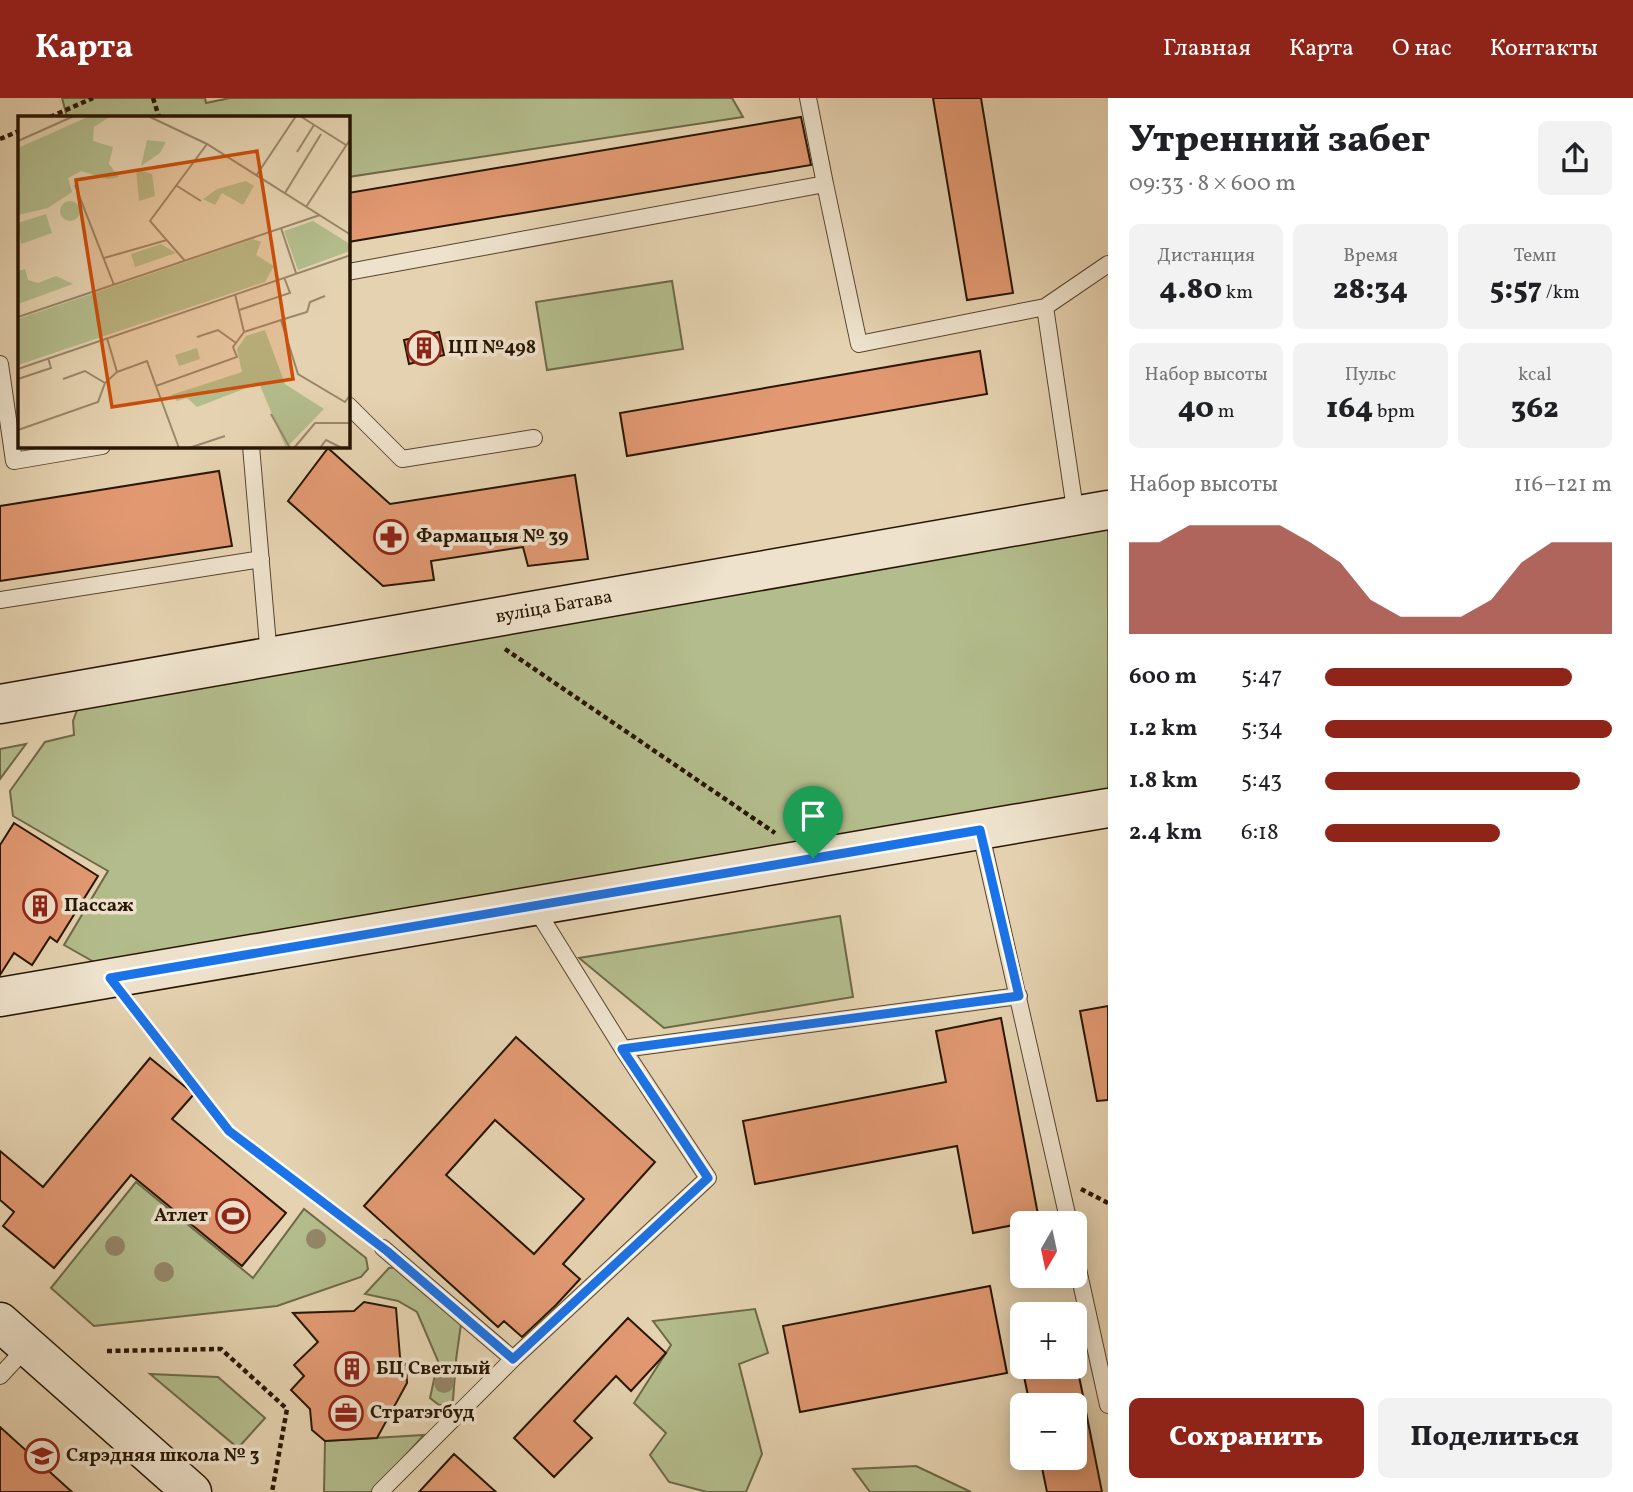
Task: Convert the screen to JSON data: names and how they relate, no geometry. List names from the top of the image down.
{
  "streets": {
    "street": ["вуліца Батава"]
  },
  "places": {
    "building": ["ЦП №498", "Пассаж", "БЦ Светлый"],
    "pharmacy": ["Фармацыя № 39"],
    "sports": ["Атлет"],
    "office": ["Стратэгбуд"],
    "school or university": ["Сярэдняя школа № 3"]
  },
  "north": "bottom",
  "page": {
    "header": "Карта",
    "nav": [
      "Главная",
      "Карта",
      "О нас",
      "Контакты"
    ],
    "heading": ["Утренний забег", "09:33 · 8 × 600 m"],
    "stats": [
      ["Дистанция", "4.80 km"],
      ["Время", "28:34"],
      ["Темп", "5:57 /km"],
      ["Набор высоты", "40 m"],
      ["Пульс", "164 bpm"],
      ["kcal", "362"]
    ],
    "chart": ["Набор высоты", "116–121 m"],
    "list": [
      {
        "name": "600 m",
        "note": "5:47"
      },
      {
        "name": "1.2 km",
        "note": "5:34"
      },
      {
        "name": "1.8 km",
        "note": "5:43"
      },
      {
        "name": "2.4 km",
        "note": "6:18"
      }
    ],
    "map_buttons": ["+", "−"],
    "buttons": ["Сохранить", "Поделиться"]
  }
}
